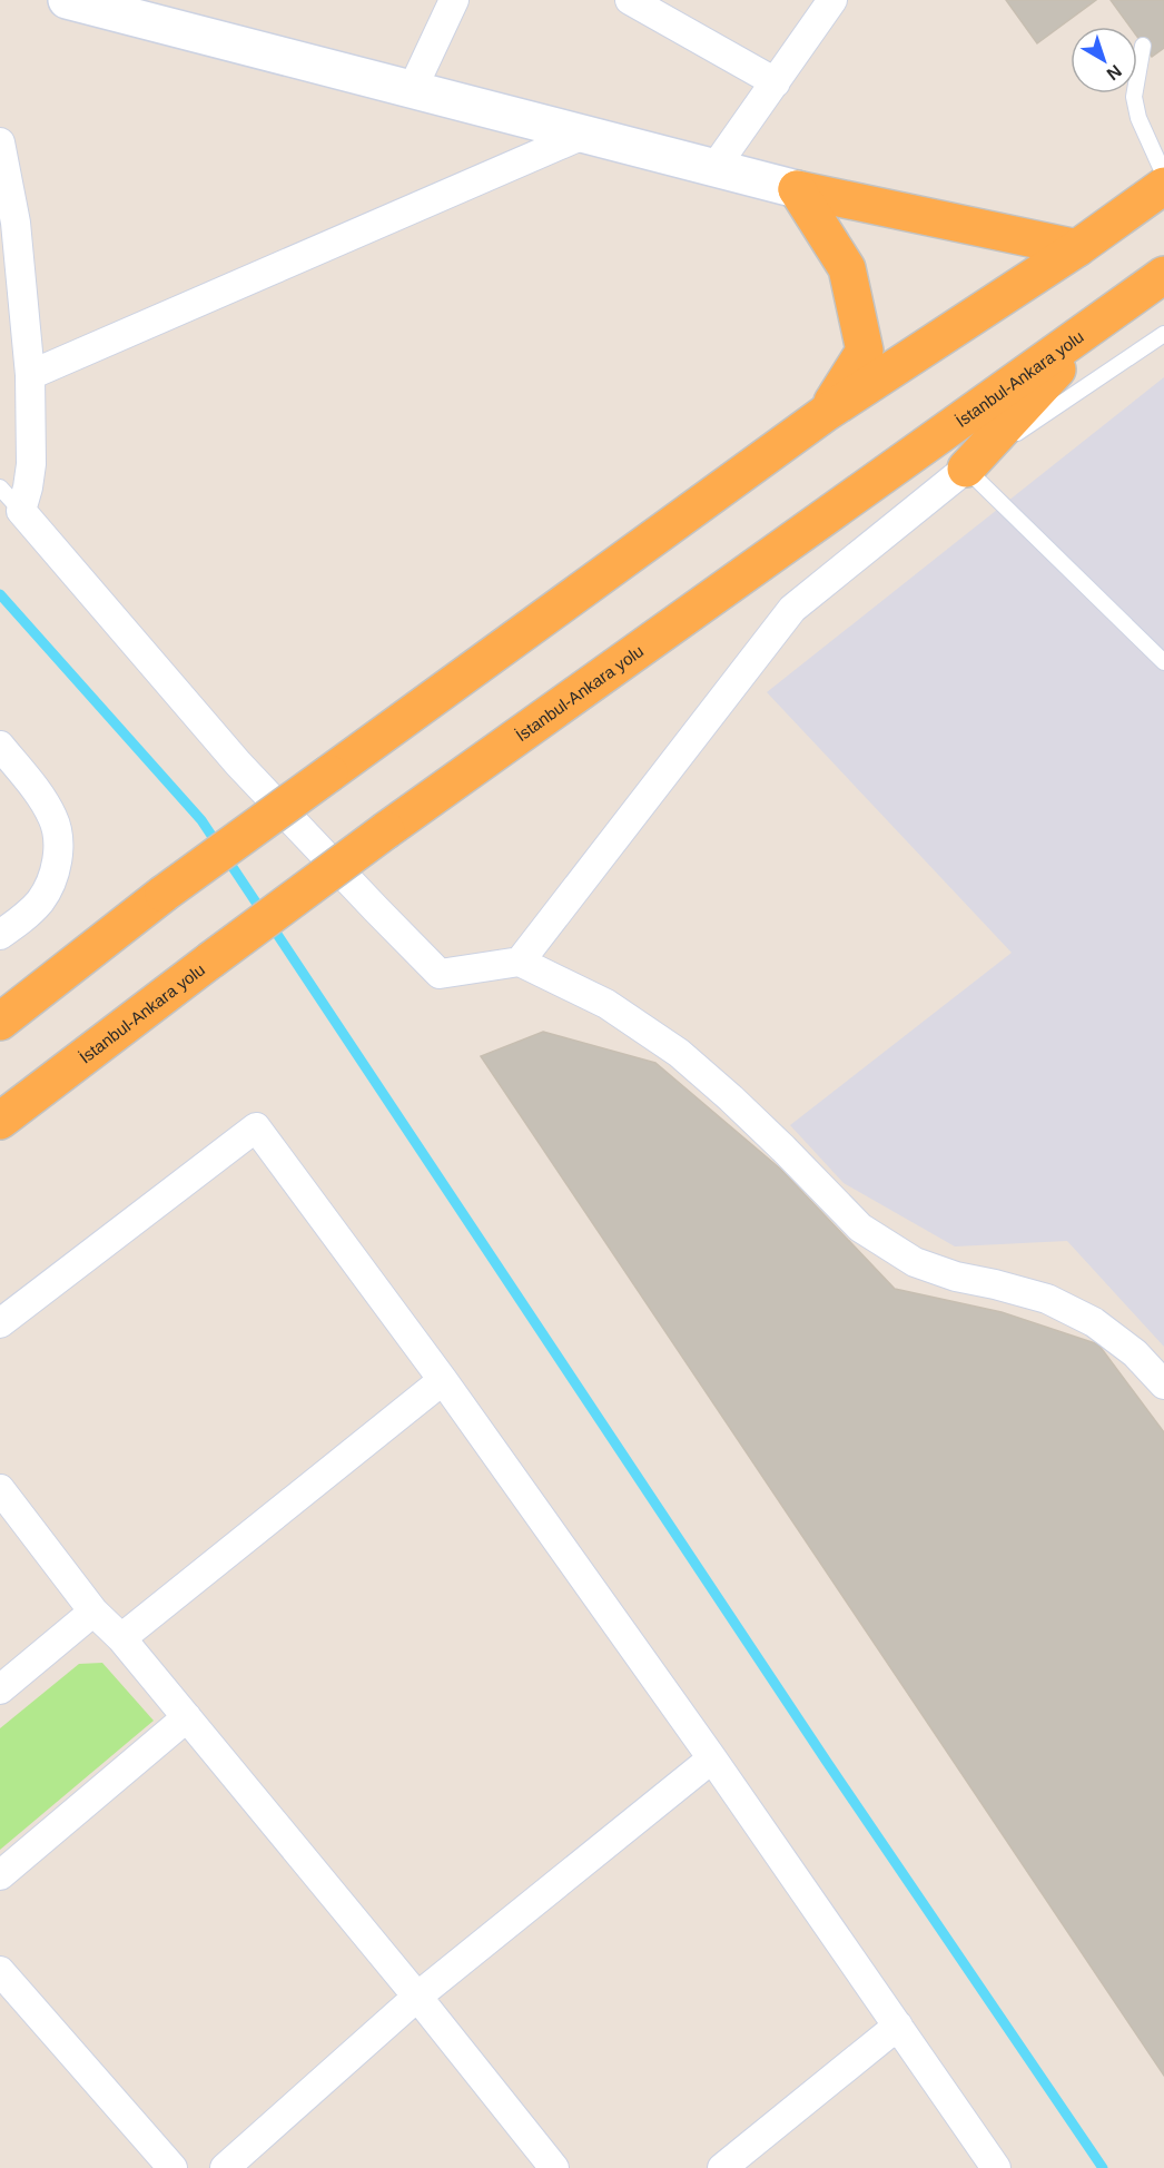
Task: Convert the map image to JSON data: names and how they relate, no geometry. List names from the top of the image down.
{
  "streets": {
    "highway": ["İstanbul-Ankara yolu"]
  },
  "north": "bottom right"
}
